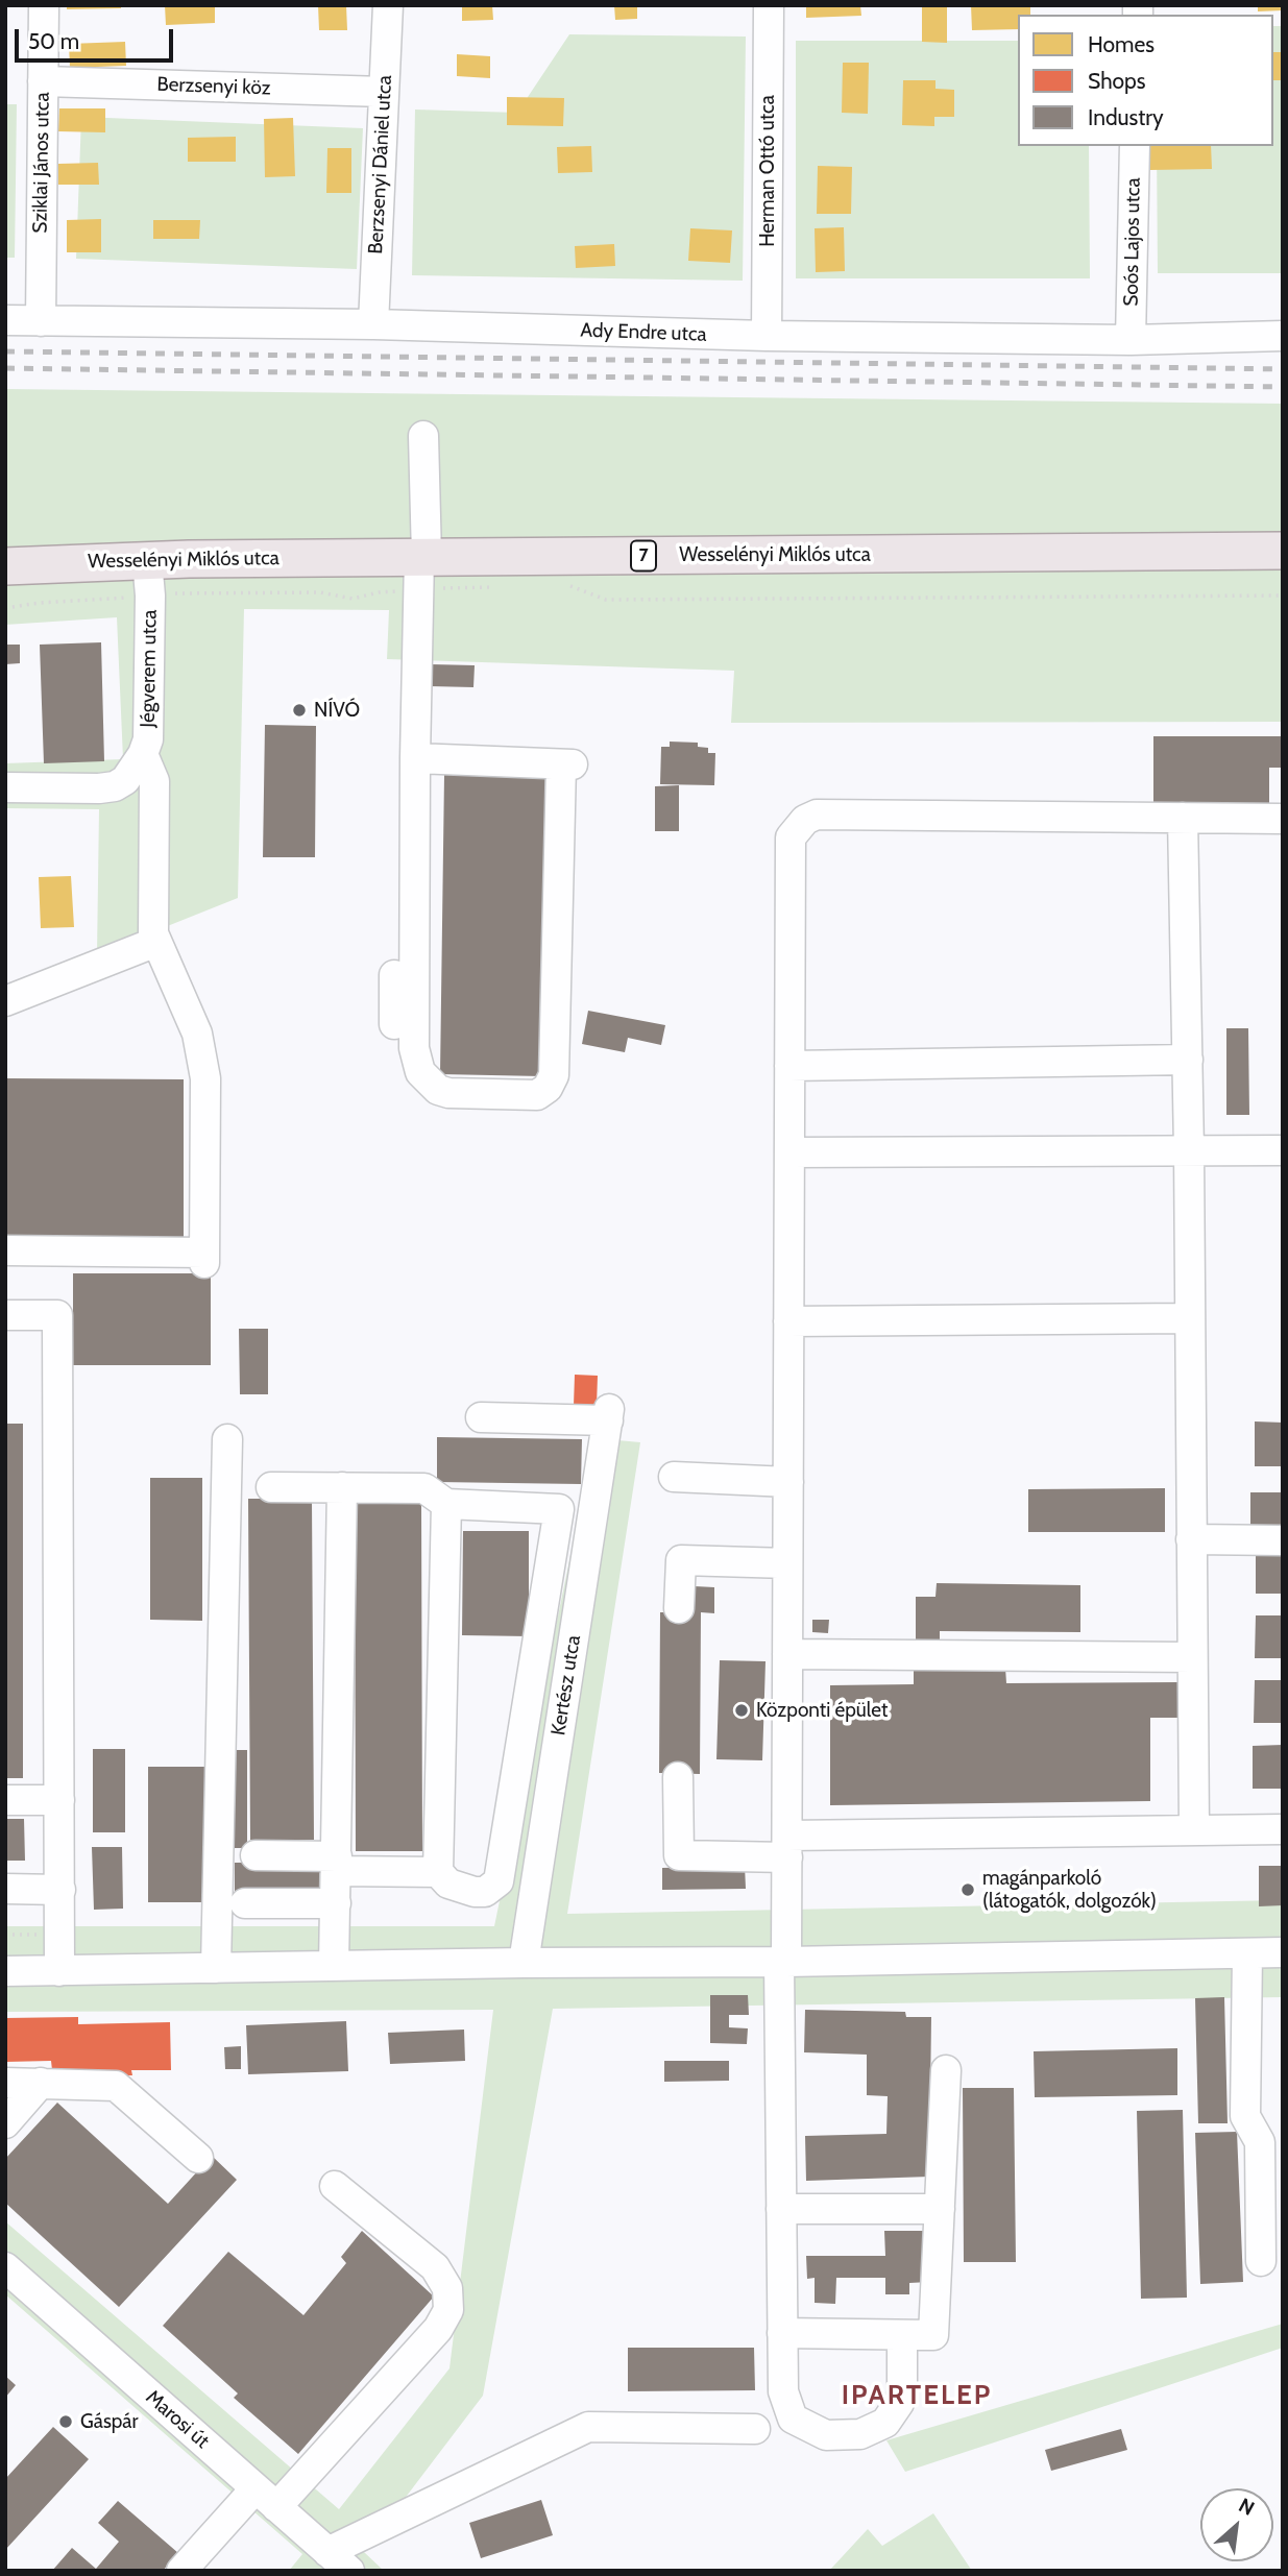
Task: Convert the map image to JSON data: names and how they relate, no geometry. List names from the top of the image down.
{
  "streets": {
    "main road": ["Wesselényi Miklós utca", "7"],
    "street": [
      "Berzsenyi köz",
      "Sziklai János utca",
      "Berzsenyi Dániel utca",
      "Herman Ottó utca",
      "Soós Lajos utca",
      "Ady Endre utca",
      "Jégverem utca",
      "Kertész utca",
      "Marosi út"
    ]
  },
  "crossings": [
    ["Berzsenyi köz", "Sziklai János utca"],
    ["Berzsenyi köz", "Berzsenyi Dániel utca"],
    ["Sziklai János utca", "Ady Endre utca"],
    ["Berzsenyi Dániel utca", "Ady Endre utca"],
    ["Herman Ottó utca", "Ady Endre utca"],
    ["Soós Lajos utca", "Ady Endre utca"],
    ["Wesselényi Miklós utca", "Jégverem utca"]
  ],
  "districts": ["IPARTELEP"],
  "places": [
    "NÍVÓ",
    "Központi épület",
    "magánparkoló (látogatók, dolgozók)",
    "Gáspár"
  ],
  "legend": ["Homes", "Shops", "Industry"],
  "scale_bar": "50 m",
  "north": "top right"
}
